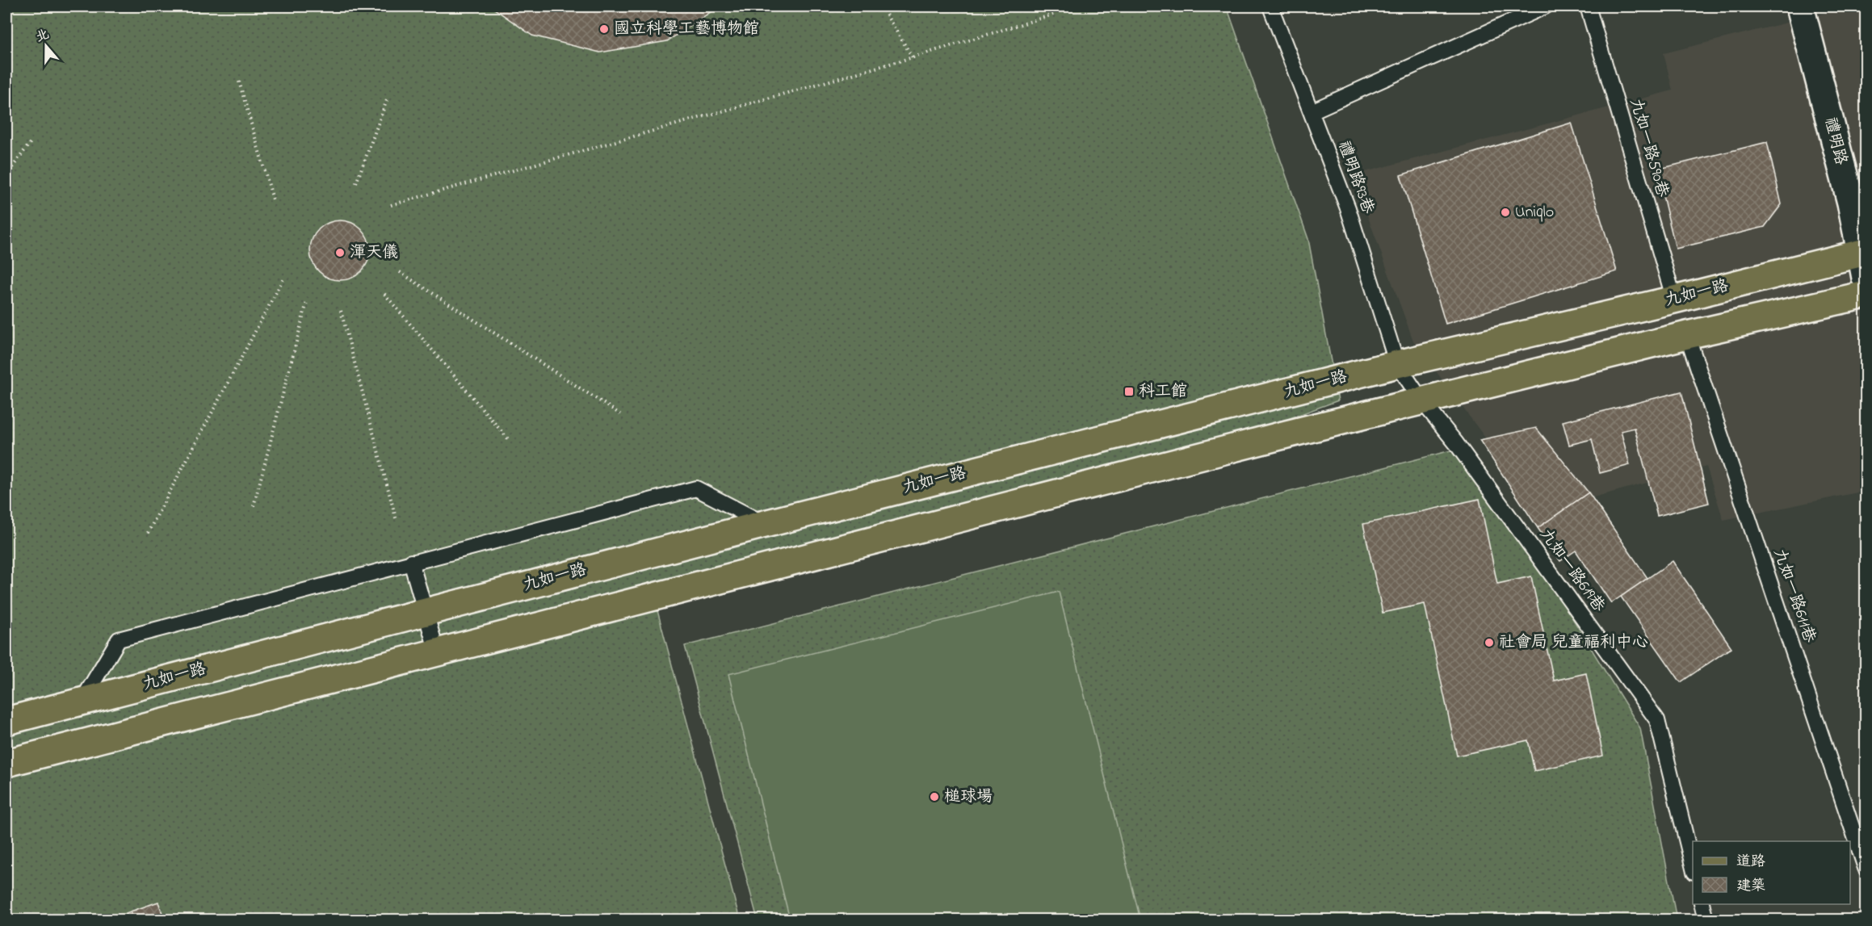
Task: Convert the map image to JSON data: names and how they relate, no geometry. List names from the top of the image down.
{
  "streets": {
    "main road": ["九如一路"],
    "street": ["禮明路"],
    "lane": [
      "九如一路590巷",
      "禮明路93巷",
      "九如一路619巷",
      "九如一路611巷"
    ]
  },
  "crossings": [
    ["禮明路", "九如一路"],
    ["九如一路590巷", "九如一路"],
    ["禮明路93巷", "九如一路"],
    ["禮明路93巷", "九如一路619巷"],
    ["九如一路", "九如一路619巷"]
  ],
  "places": {
    "other": [
      "國立科學工藝博物館",
      "Uniqlo",
      "渾天儀",
      "社會局 兒童福利中心",
      "槌球場"
    ],
    "transit": ["科工館"]
  },
  "legend": ["道路", "建築"],
  "north": "top"
}
